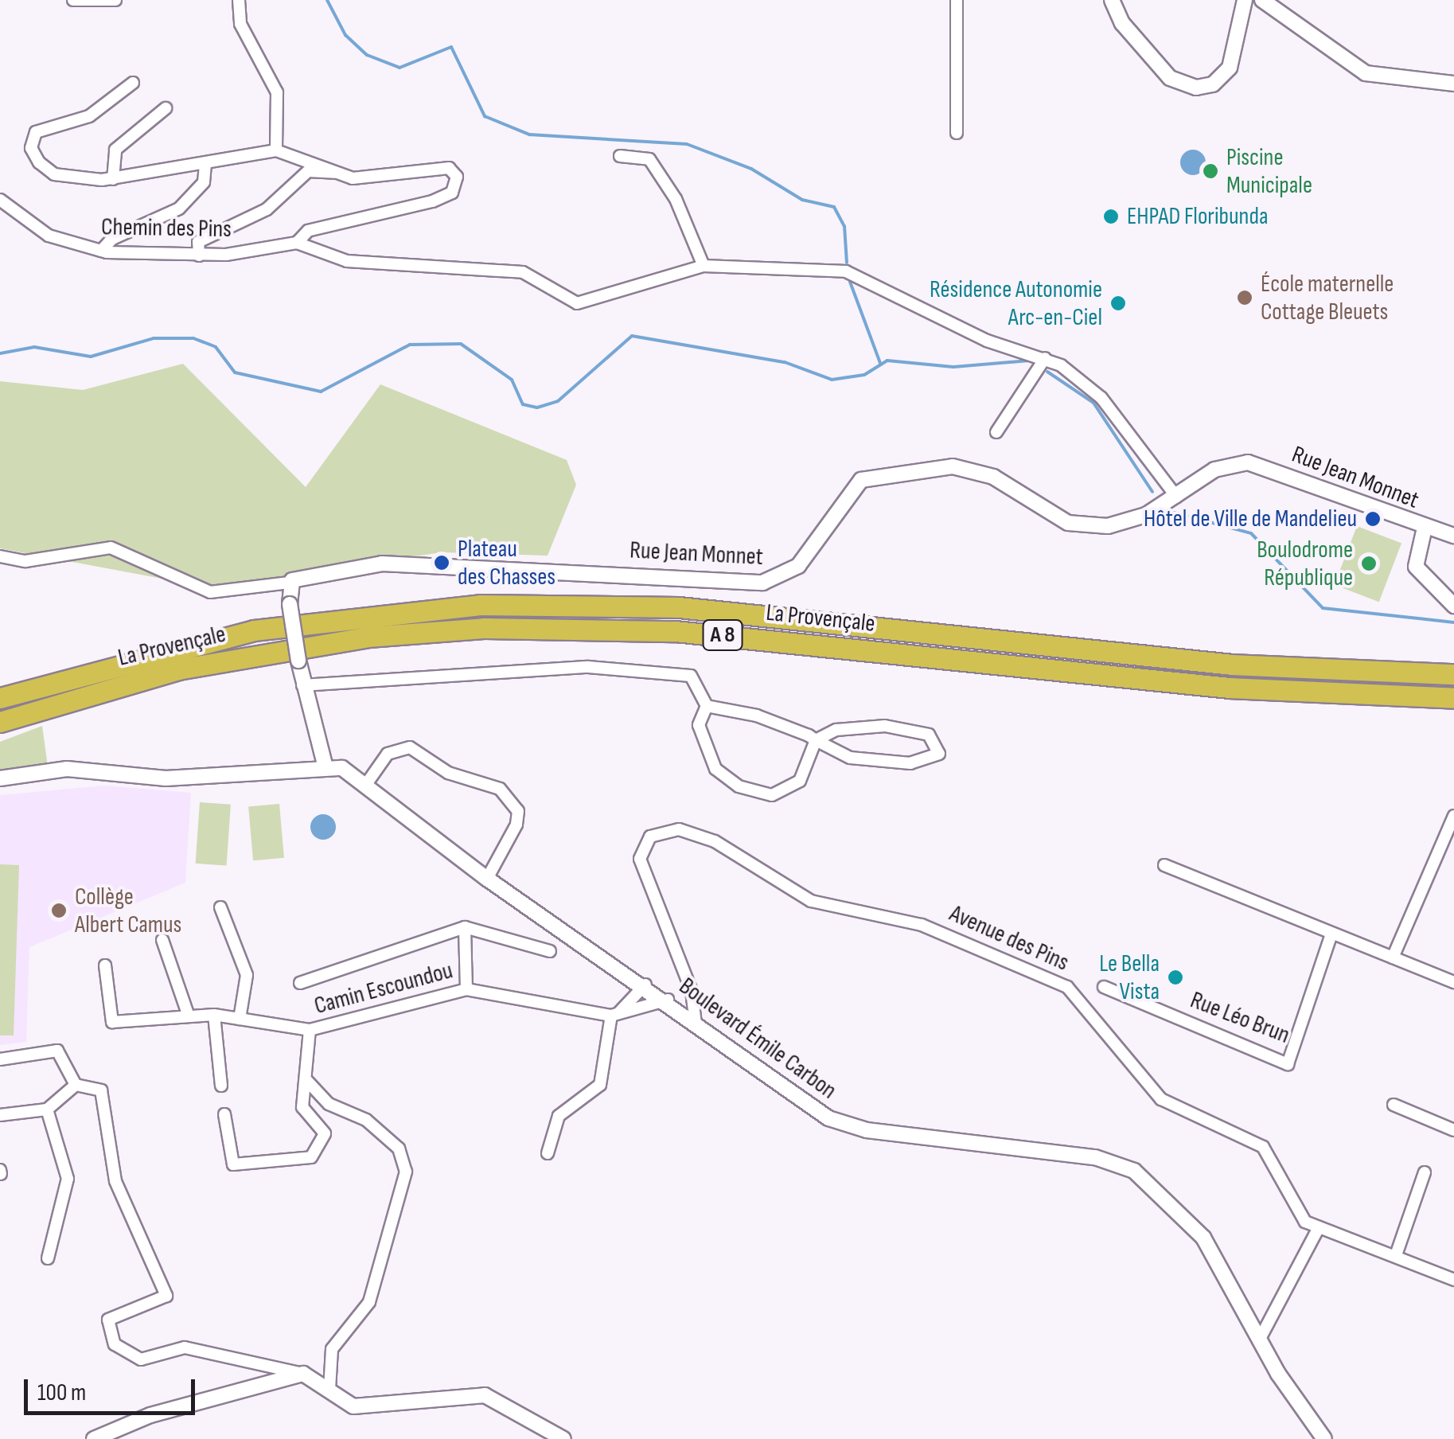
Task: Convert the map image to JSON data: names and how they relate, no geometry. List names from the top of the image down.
{
  "streets": {
    "highway": ["La Provençale", "A 8"],
    "street": [
      "Chemin des Pins",
      "Rue Jean Monnet",
      "Avenue des Pins",
      "Camin Escoundou",
      "Rue Léo Brun",
      "Boulevard Émile Carbon"
    ]
  },
  "crossings": [
    ["Avenue des Pins", "Boulevard Émile Carbon"],
    ["Camin Escoundou", "Boulevard Émile Carbon"]
  ],
  "places": [
    "Piscine Municipale",
    "EHPAD Floribunda",
    "École maternelle Cottage Bleuets",
    "Résidence Autonomie Arc-en-Ciel",
    "Hôtel de Ville de Mandelieu",
    "Plateau des Chasses",
    "Boulodrome République",
    "Collège Albert Camus",
    "Le Bella Vista"
  ],
  "scale_bar": "100 m"
}
